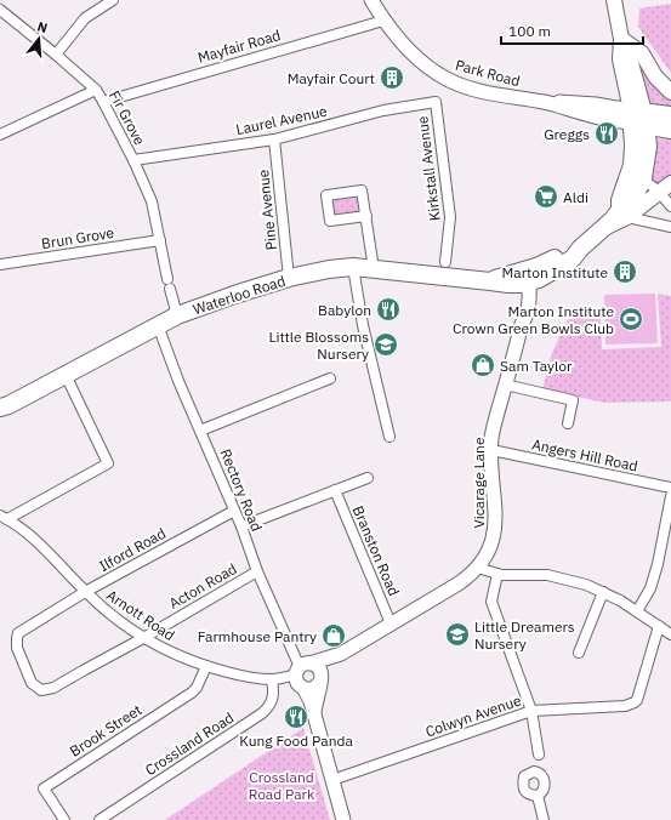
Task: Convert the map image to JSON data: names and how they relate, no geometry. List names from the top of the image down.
{
  "streets": {
    "highway": ["Waterloo Road"],
    "street": [
      "Mayfair Road",
      "Park Road",
      "Fir Grove",
      "Laurel Avenue",
      "Kirkstall Avenue",
      "Pine Avenue",
      "Brun Grove",
      "Angers Hill Road",
      "Vicarage Lane",
      "Rectory Road",
      "Ilford Road",
      "Branston Road",
      "Acton Road",
      "Arnott Road",
      "Colwyn Avenue",
      "Brook Street",
      "Crossland Road"
    ]
  },
  "crossings": [
    ["Mayfair Road", "Park Road"],
    ["Mayfair Road", "Fir Grove"],
    ["Fir Grove", "Laurel Avenue"],
    ["Fir Grove", "Brun Grove"],
    ["Fir Grove", "Waterloo Road"],
    ["Laurel Avenue", "Kirkstall Avenue"],
    ["Laurel Avenue", "Pine Avenue"],
    ["Pine Avenue", "Waterloo Road"],
    ["Waterloo Road", "Vicarage Lane"],
    ["Waterloo Road", "Rectory Road"],
    ["Angers Hill Road", "Vicarage Lane"],
    ["Vicarage Lane", "Rectory Road"],
    ["Vicarage Lane", "Branston Road"],
    ["Vicarage Lane", "Arnott Road"],
    ["Vicarage Lane", "Colwyn Avenue"],
    ["Rectory Road", "Ilford Road"],
    ["Rectory Road", "Acton Road"],
    ["Rectory Road", "Arnott Road"],
    ["Ilford Road", "Acton Road"],
    ["Ilford Road", "Arnott Road"],
    ["Acton Road", "Arnott Road"],
    ["Arnott Road", "Brook Street"],
    ["Arnott Road", "Crossland Road"]
  ],
  "parks": ["Crossland Road Park"],
  "places": {
    "building": ["Mayfair Court", "Marton Institute"],
    "restaurant": ["Greggs", "Babylon", "Kung Food Panda"],
    "supermarket": ["Aldi"],
    "sports": ["Marton Institute Crown Green Bowls Club"],
    "school or university": ["Little Blossoms Nursery", "Little Dreamers Nursery"],
    "shop": ["Sam Taylor", "Farmhouse Pantry"]
  },
  "scale_bar": "100 m",
  "north": "top"
}
